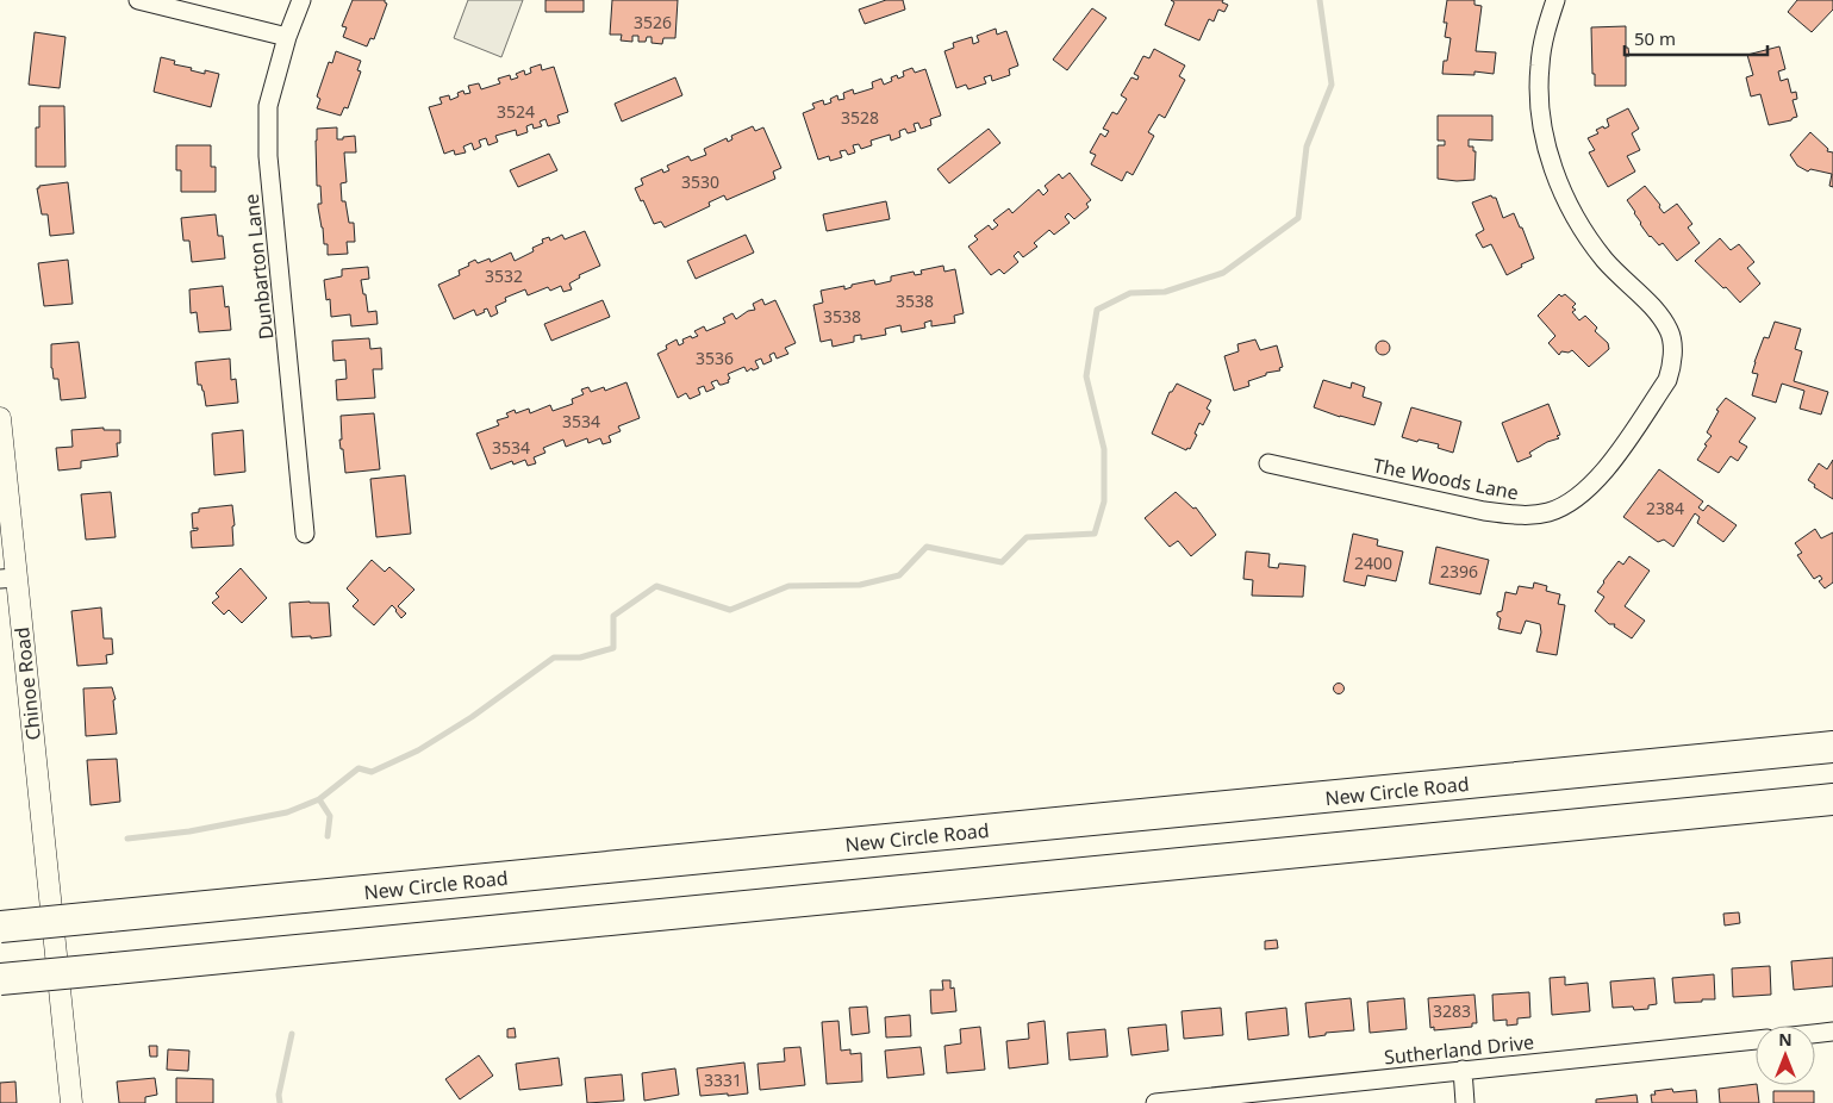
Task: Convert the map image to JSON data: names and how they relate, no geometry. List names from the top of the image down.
{
  "streets": {
    "highway": ["New Circle Road"],
    "street": [
      "Dunbarton Lane",
      "The Woods Lane",
      "Chinoe Road",
      "Sutherland Drive"
    ]
  },
  "house_numbers": [
    "3526",
    "3524",
    "3528",
    "3530",
    "3532",
    "3538",
    "3538",
    "3536",
    "3534",
    "3534",
    "2384",
    "2400",
    "2396",
    "3283",
    "3331"
  ],
  "scale_bar": "50 m",
  "north": "top"
}
